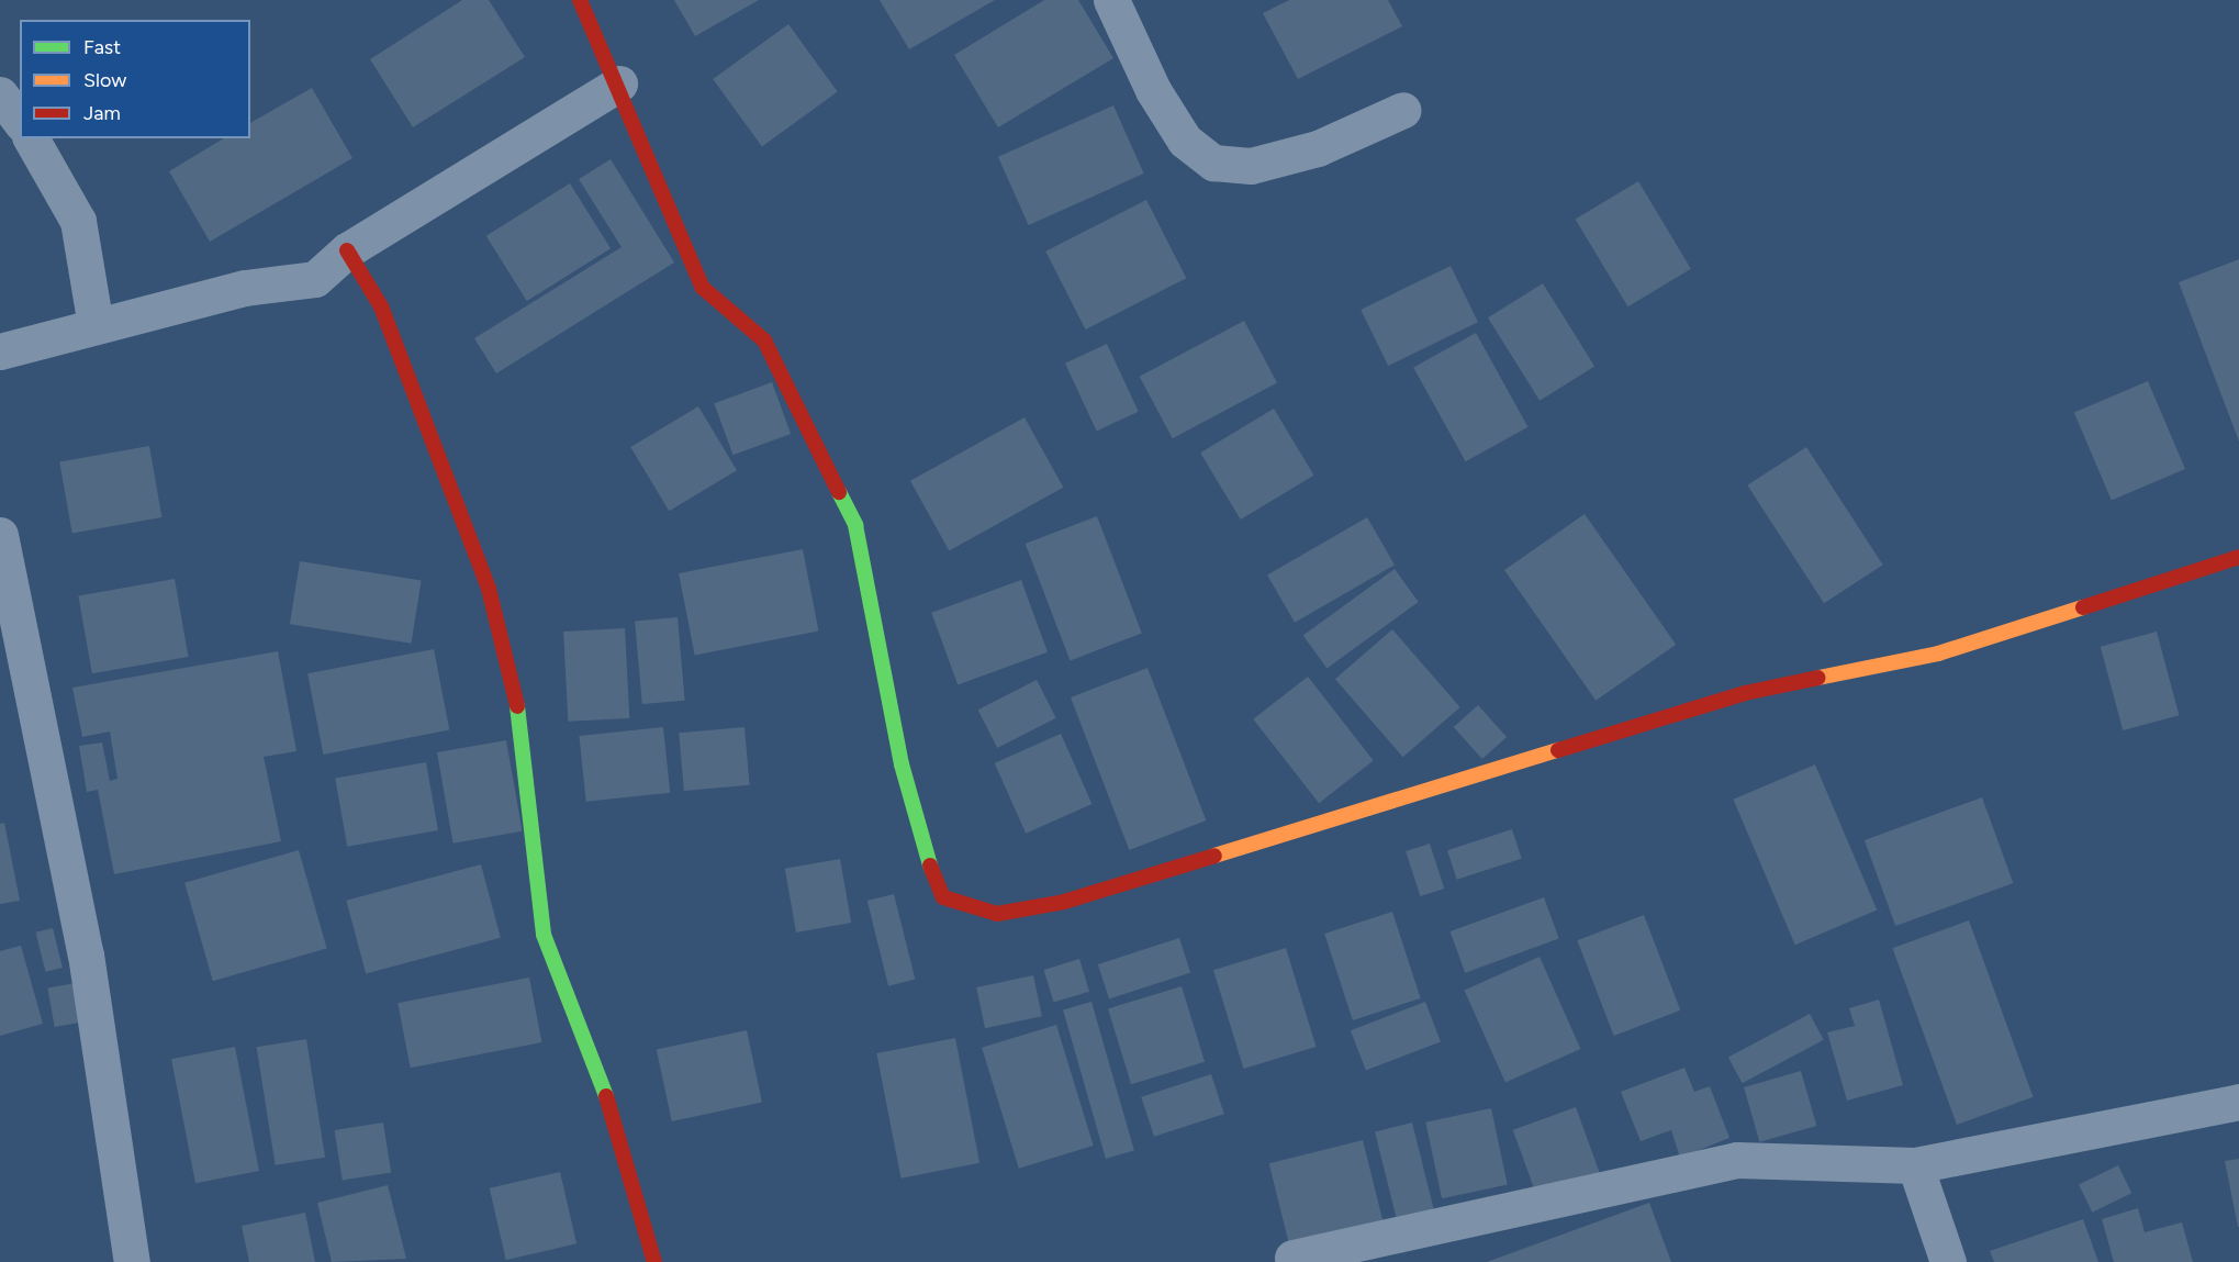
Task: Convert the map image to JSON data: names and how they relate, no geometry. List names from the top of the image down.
{
  "legend": ["Fast", "Slow", "Jam"]
}
